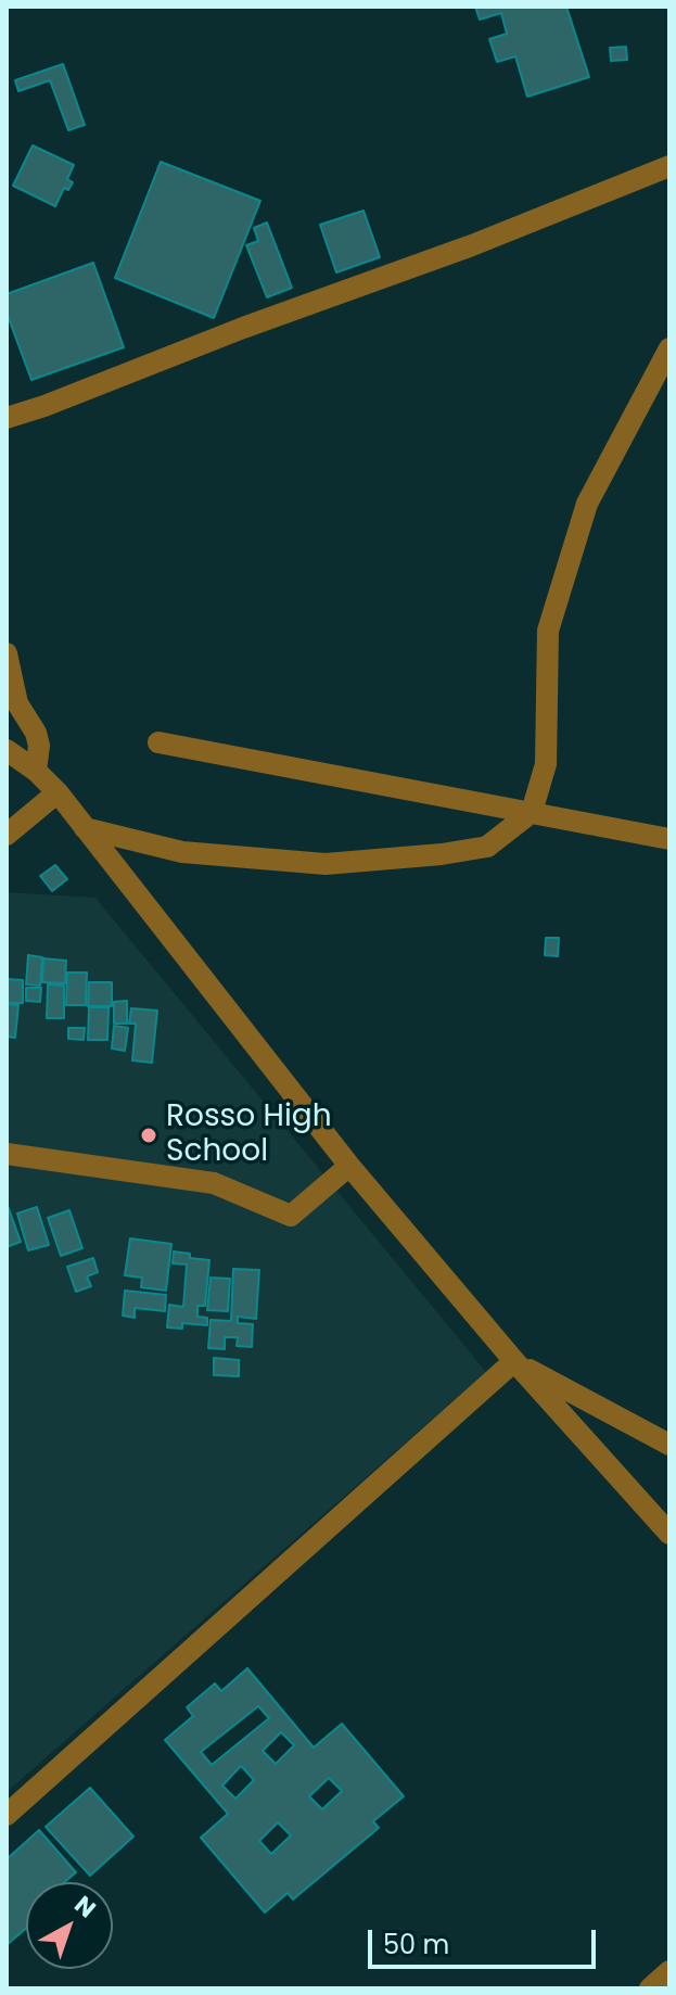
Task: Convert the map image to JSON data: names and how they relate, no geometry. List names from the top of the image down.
{
  "places": ["Rosso High School"],
  "scale_bar": "50 m",
  "north": "top right"
}
